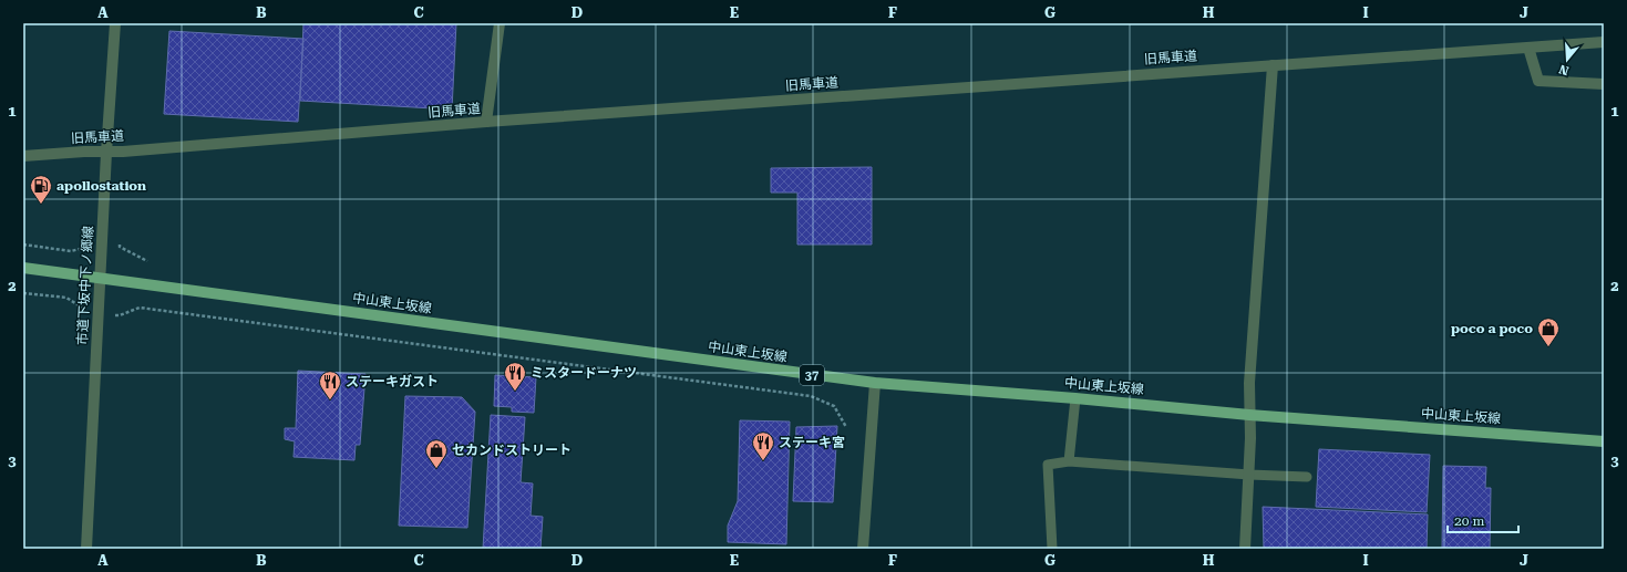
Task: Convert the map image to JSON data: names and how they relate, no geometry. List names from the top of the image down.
{
  "streets": {
    "main road": ["中山東上坂線", "37"],
    "street": ["旧馬車道", "市道下坂中下ノ郷線"]
  },
  "crossings": [
    ["旧馬車道", "市道下坂中下ノ郷線"],
    ["市道下坂中下ノ郷線", "中山東上坂線"]
  ],
  "places": {
    "fuel station": ["apollostation"],
    "shop": ["poco a poco", "セカンドストリート"],
    "restaurant": ["ミスタードーナツ", "ステーキガスト", "ステーキ宮"]
  },
  "scale_bar": "20 m",
  "north": "bottom",
  "grid": {
    "columns": [
      "A",
      "B",
      "C",
      "D",
      "E",
      "F",
      "G",
      "H",
      "I",
      "J"
    ],
    "rows": ["1", "2", "3"]
  }
}
